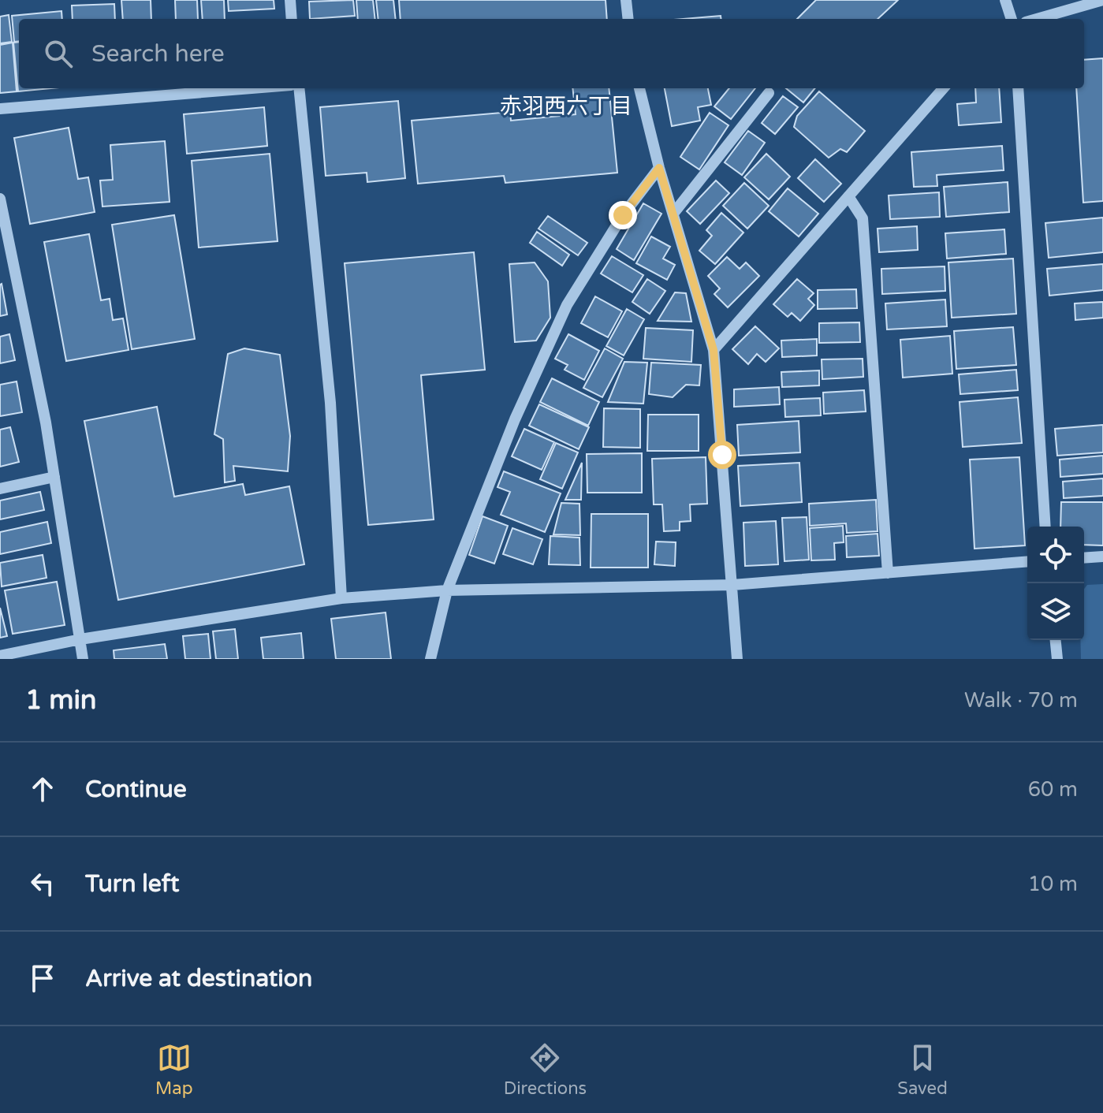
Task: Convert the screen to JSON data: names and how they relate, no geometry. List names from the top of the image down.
{
  "districts": ["赤羽西六丁目"],
  "page": {
    "search": "Search here",
    "heading": ["1 min", "Walk · 70 m"],
    "list": [
      ["Continue", "60 m"],
      ["Turn left", "10 m"],
      "Arrive at destination"
    ],
    "nav": ["Map", "Directions", "Saved"]
  }
}
